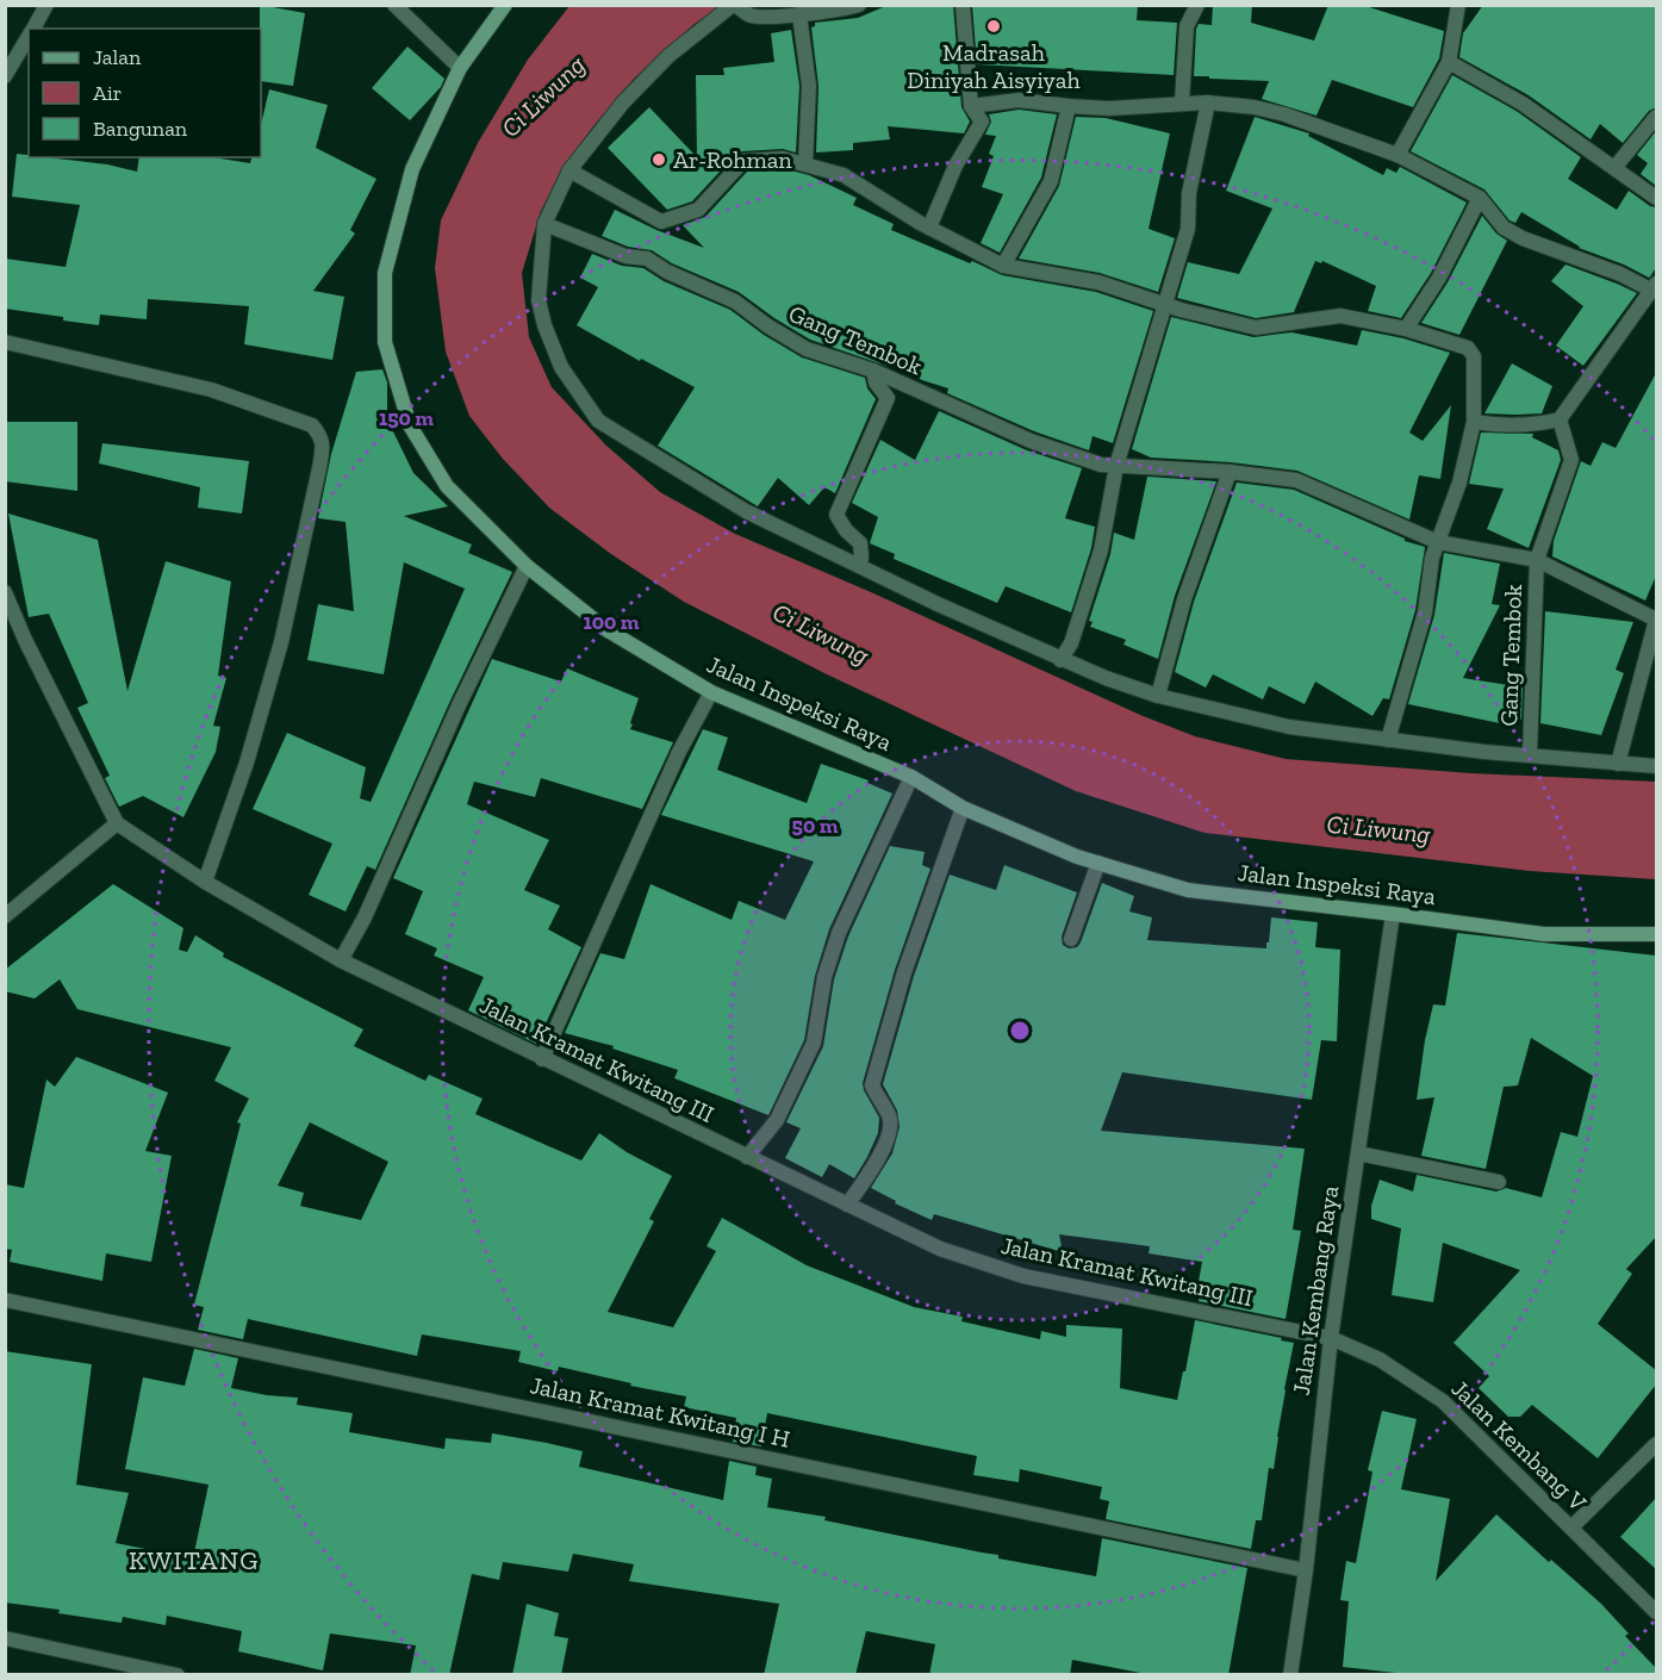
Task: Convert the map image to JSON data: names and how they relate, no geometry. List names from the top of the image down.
{
  "streets": {
    "street": [
      "Gang Tembok",
      "Jalan Inspeksi Raya",
      "Jalan Kramat Kwitang III",
      "Jalan Kembang Raya",
      "Jalan Kramat Kwitang I H",
      "Jalan Kembang V"
    ]
  },
  "crossings": [
    ["Jalan Inspeksi Raya", "Jalan Kembang Raya"],
    ["Jalan Kramat Kwitang III", "Jalan Kembang Raya"],
    ["Jalan Kramat Kwitang III", "Jalan Kembang V"],
    ["Jalan Kembang Raya", "Jalan Kramat Kwitang I H"],
    ["Jalan Kembang Raya", "Jalan Kembang V"]
  ],
  "districts": ["KWITANG"],
  "water": ["Ci Liwung"],
  "places": ["Madrasah Diniyah Aisyiyah", "Ar-Rohman"],
  "legend": ["Jalan", "Air", "Bangunan"],
  "rings": ["150 m", "100 m", "50 m"]
}
